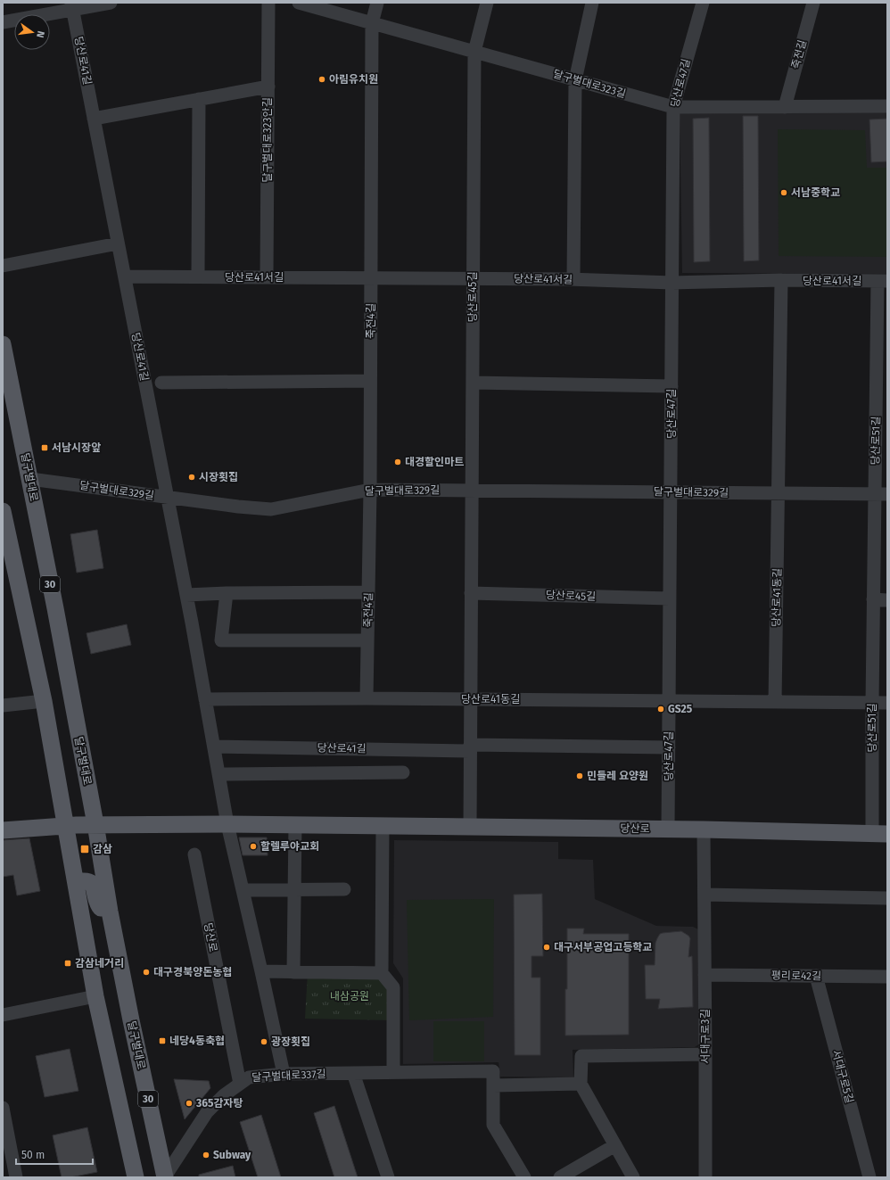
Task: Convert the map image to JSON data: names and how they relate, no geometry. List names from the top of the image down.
{
  "streets": {
    "main road": ["달구벌대로", "30", "당산로"],
    "street": [
      "죽전길",
      "당산로41길",
      "당산로47길",
      "달구벌대로323길",
      "달구벌대로323안길",
      "당산로41서길",
      "당산로45길",
      "죽전4길",
      "당산로51길",
      "달구벌대로329길",
      "당산로41동길",
      "평리로42길",
      "서대구로3길",
      "달구벌대로337길",
      "서대구로5길"
    ]
  },
  "crossings": [
    ["죽전길", "달구벌대로323길"],
    ["당산로41길", "당산로41서길"],
    ["당산로41길", "당산로45길"],
    ["당산로41길", "죽전4길"],
    ["당산로41길", "달구벌대로329길"],
    ["당산로41길", "당산로41동길"],
    ["당산로41길", "당산로"],
    ["당산로47길", "달구벌대로323길"],
    ["당산로47길", "당산로41서길"],
    ["당산로47길", "당산로45길"],
    ["당산로47길", "달구벌대로329길"],
    ["당산로47길", "당산로41동길"],
    ["당산로47길", "당산로"],
    ["달구벌대로323길", "당산로45길"],
    ["달구벌대로323길", "죽전4길"],
    ["달구벌대로323안길", "당산로41서길"],
    ["당산로41서길", "당산로45길"],
    ["당산로41서길", "죽전4길"],
    ["당산로41서길", "당산로51길"],
    ["당산로45길", "달구벌대로329길"],
    ["당산로45길", "당산로41동길"],
    ["당산로45길", "당산로"],
    ["죽전4길", "달구벌대로329길"],
    ["죽전4길", "당산로41동길"],
    ["당산로51길", "달구벌대로329길"],
    ["당산로51길", "당산로41동길"],
    ["당산로51길", "당산로"],
    ["달구벌대로", "달구벌대로329길"],
    ["달구벌대로", "당산로"],
    ["달구벌대로", "달구벌대로337길"],
    ["달구벌대로329길", "당산로41동길"],
    ["당산로", "서대구로3길"],
    ["당산로", "달구벌대로337길"],
    ["평리로42길", "서대구로3길"],
    ["평리로42길", "서대구로5길"]
  ],
  "parks": ["내삼공원"],
  "places": {
    "other": [
      "아림유치원",
      "서남중학교",
      "대경할인마트",
      "시장횟집",
      "GS25",
      "민들레 요양원",
      "할렐루야교회",
      "대구서부공업고등학교",
      "대구경북양돈농협",
      "광장횟집",
      "365감자탕",
      "Subway"
    ],
    "transit": [
      "서남시장앞",
      "감삼",
      "감삼네거리",
      "네당4동축협"
    ]
  },
  "scale_bar": "50 m",
  "north": "right"
}
